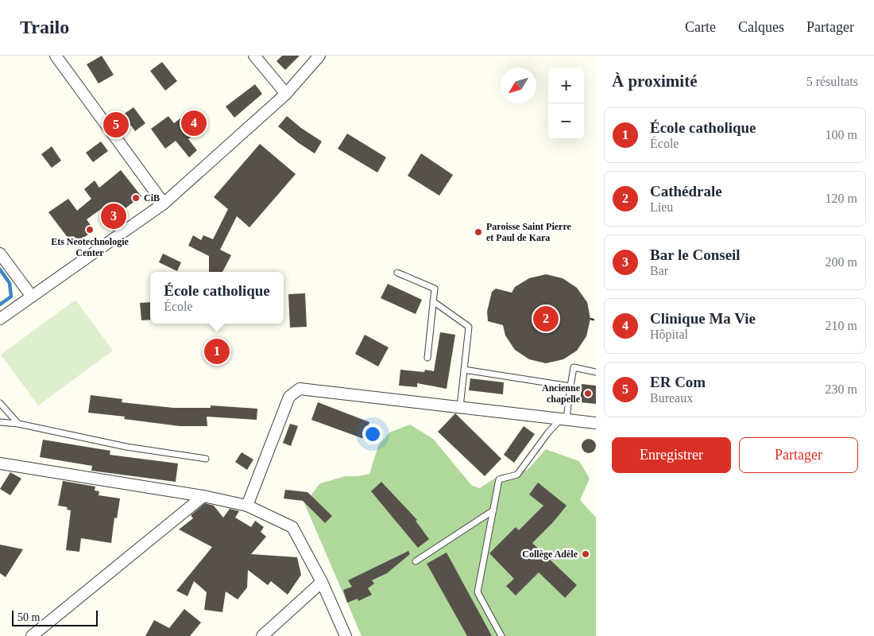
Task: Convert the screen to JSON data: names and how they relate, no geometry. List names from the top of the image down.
{
  "places": [
    "CiB",
    "Ets Neotechnologie Center",
    "Paroisse Saint Pierre et Paul de Kara",
    "Ancienne chapelle",
    "Collège Adèle"
  ],
  "scale_bar": "50 m",
  "north": "bottom left",
  "page": {
    "header": "Trailo",
    "nav": ["Carte", "Calques", "Partager"],
    "heading": ["À proximité", "5 résultats"],
    "map_buttons": ["+", "−"],
    "list": [
      {
        "mark": "1",
        "name": "École catholique",
        "note": "École",
        "value": "100 m"
      },
      {
        "mark": "2",
        "name": "Cathédrale",
        "note": "Lieu",
        "value": "120 m"
      },
      {
        "mark": "3",
        "name": "Bar le Conseil",
        "note": "Bar",
        "value": "200 m"
      },
      {
        "mark": "4",
        "name": "Clinique Ma Vie",
        "note": "Hôpital",
        "value": "210 m"
      },
      {
        "mark": "5",
        "name": "ER Com",
        "note": "Bureaux",
        "value": "230 m"
      }
    ],
    "pins": [
      "4",
      "5",
      "3",
      "2",
      "1"
    ],
    "popup": ["École catholique", "École"],
    "buttons": ["Enregistrer", "Partager"],
    "scale": "50 m"
  }
}
